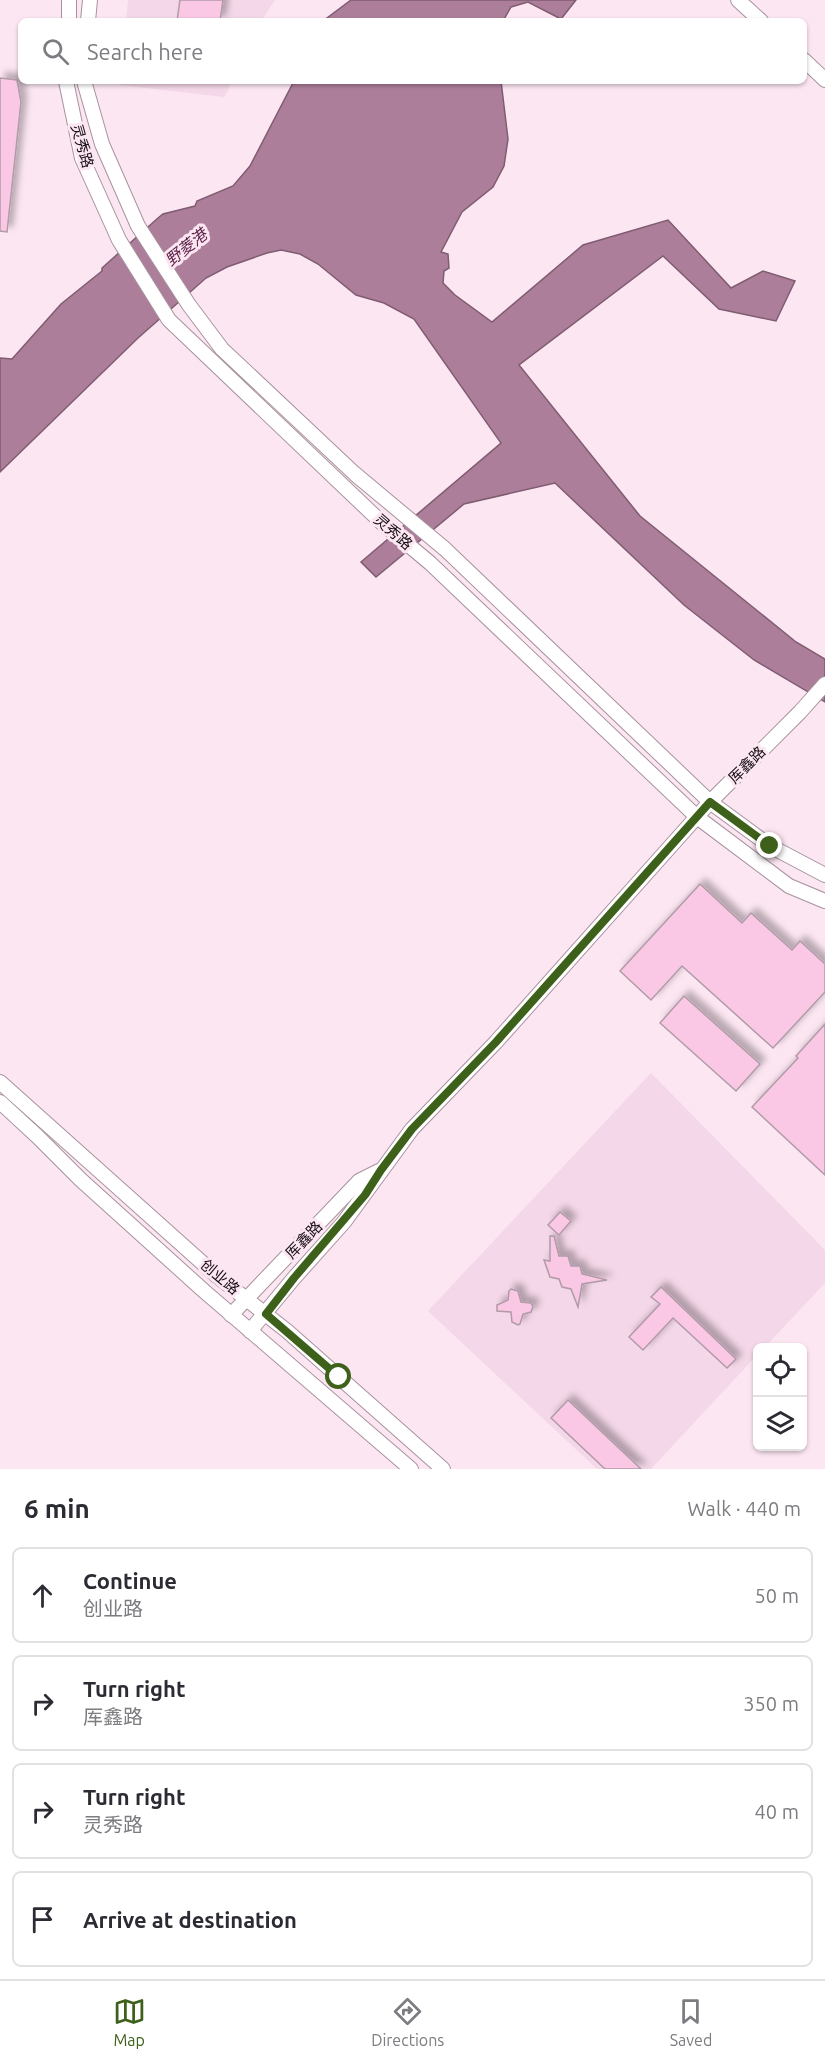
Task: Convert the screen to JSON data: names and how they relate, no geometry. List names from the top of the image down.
{
  "streets": {
    "street": ["灵秀路", "厍鑫路", "创业路"]
  },
  "crossings": [
    ["灵秀路", "厍鑫路"],
    ["厍鑫路", "创业路"]
  ],
  "water": ["野菱港"],
  "page": {
    "search": "Search here",
    "heading": ["6 min", "Walk · 440 m"],
    "list": [
      ["Continue", "创业路", "50 m"],
      ["Turn right", "厍鑫路", "350 m"],
      ["Turn right", "灵秀路", "40 m"],
      "Arrive at destination"
    ],
    "nav": ["Map", "Directions", "Saved"]
  }
}
